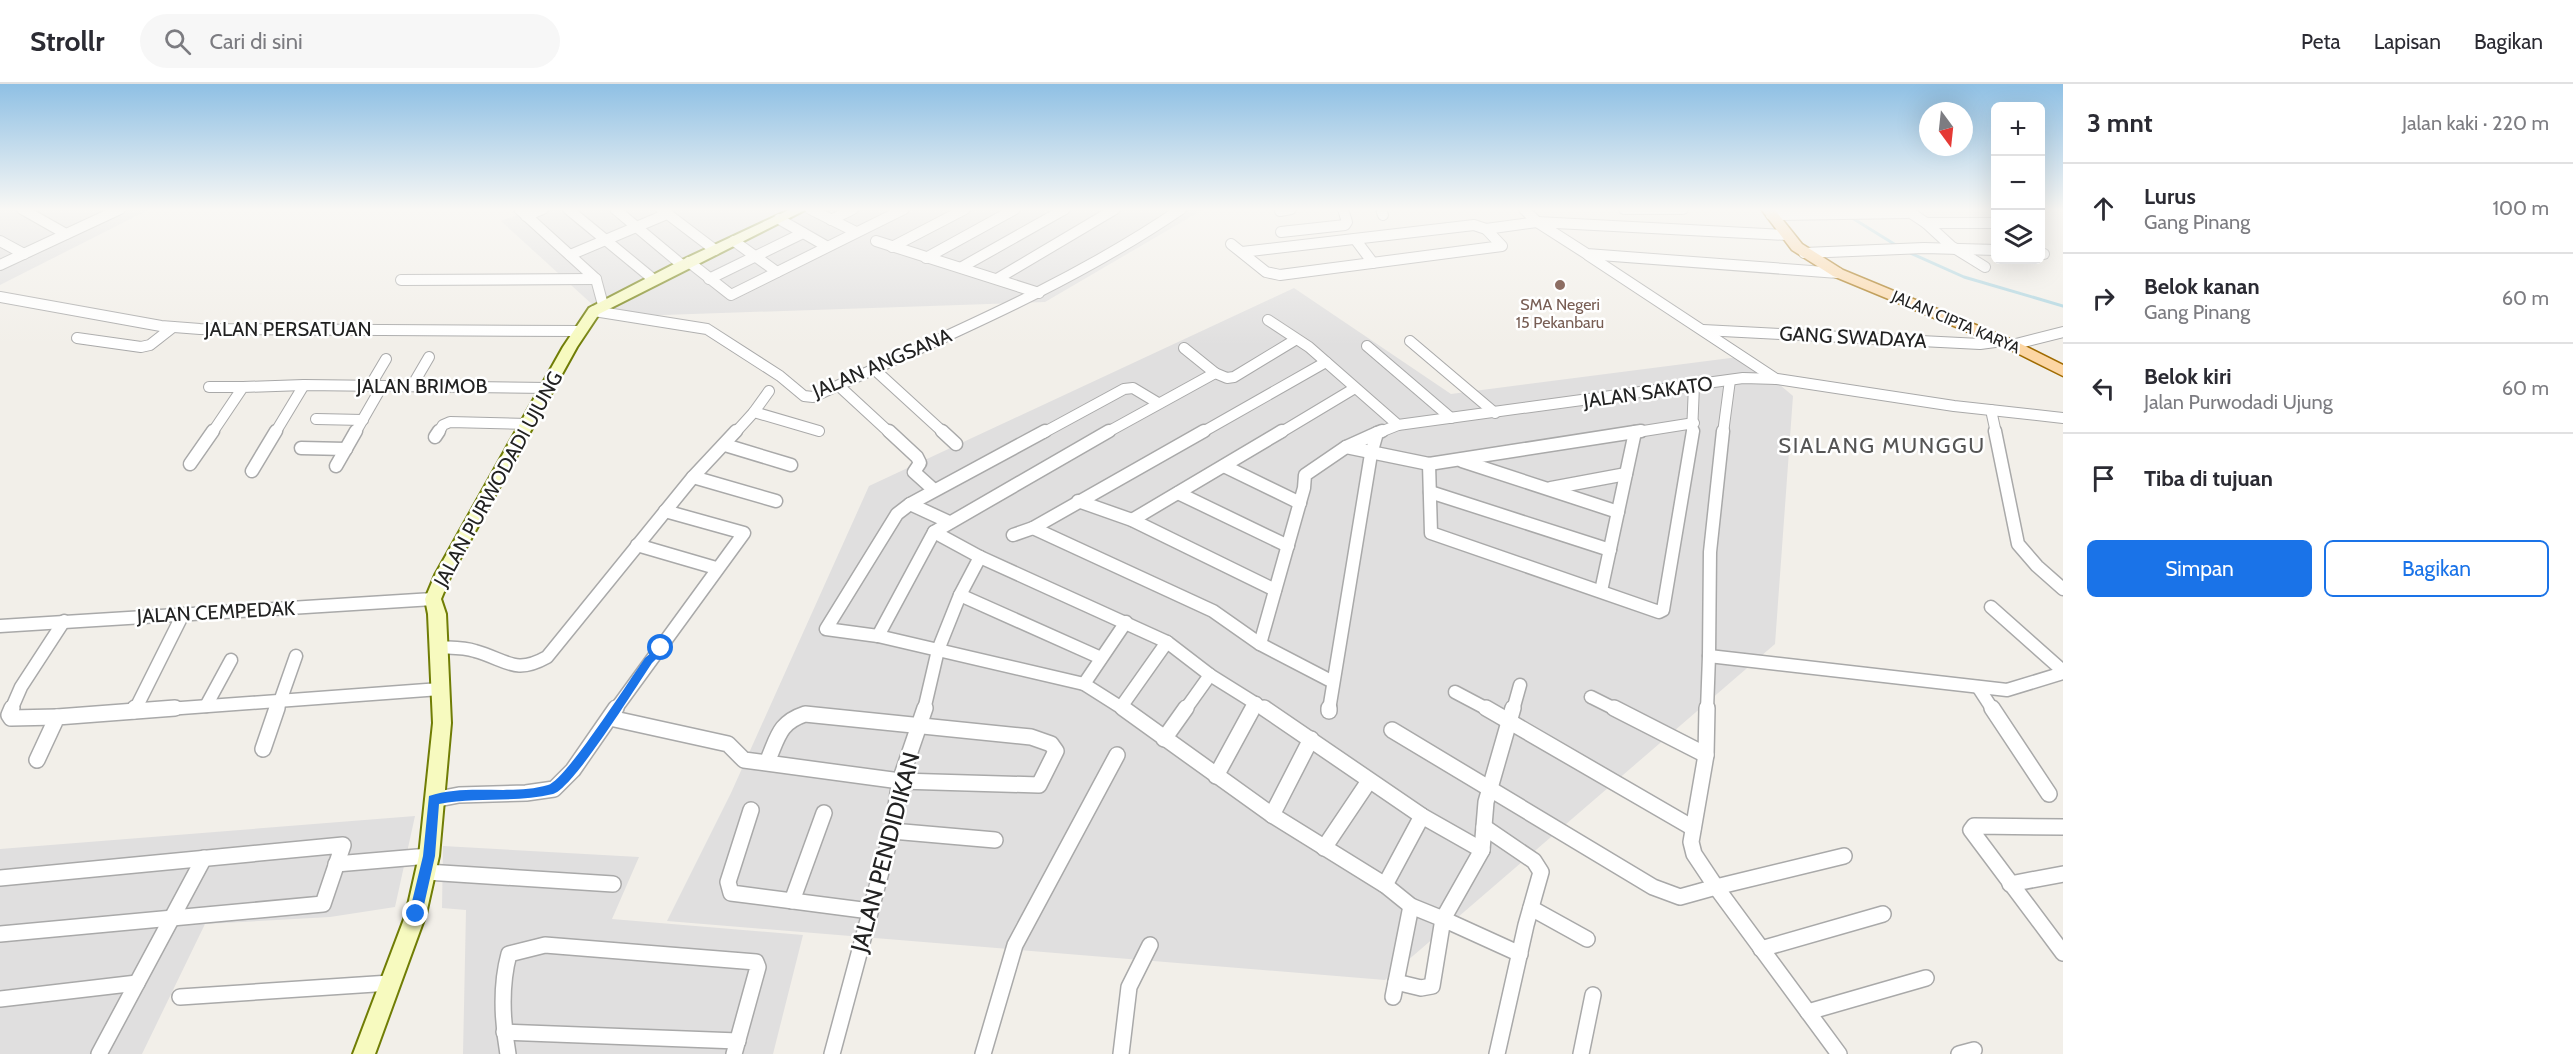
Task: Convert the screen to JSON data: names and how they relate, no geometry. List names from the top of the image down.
{
  "streets": {
    "main road": ["JALAN CIPTA KARYA"],
    "street": [
      "JALAN PERSATUAN",
      "GANG SWADAYA",
      "JALAN ANGSANA",
      "JALAN BRIMOB",
      "JALAN SAKATO",
      "JALAN PURWODADI UJUNG",
      "JALAN CEMPEDAK",
      "JALAN PENDIDIKAN"
    ]
  },
  "crossings": [
    ["JALAN CIPTA KARYA", "GANG SWADAYA"],
    ["JALAN PERSATUAN", "JALAN PURWODADI UJUNG"],
    ["JALAN ANGSANA", "JALAN PURWODADI UJUNG"],
    ["JALAN BRIMOB", "JALAN PURWODADI UJUNG"],
    ["JALAN PURWODADI UJUNG", "JALAN CEMPEDAK"]
  ],
  "districts": ["SIALANG MUNGGU"],
  "places": ["SMA Negeri 15 Pekanbaru"],
  "north": "bottom",
  "page": {
    "header": "Strollr",
    "search": "Cari di sini",
    "nav": ["Peta", "Lapisan", "Bagikan"],
    "heading": ["3 mnt", "Jalan kaki · 220 m"],
    "map_buttons": ["+", "−"],
    "list": [
      ["Lurus", "Gang Pinang", "100 m"],
      ["Belok kanan", "Gang Pinang", "60 m"],
      ["Belok kiri", "Jalan Purwodadi Ujung", "60 m"],
      "Tiba di tujuan"
    ],
    "buttons": ["Simpan", "Bagikan"]
  }
}
